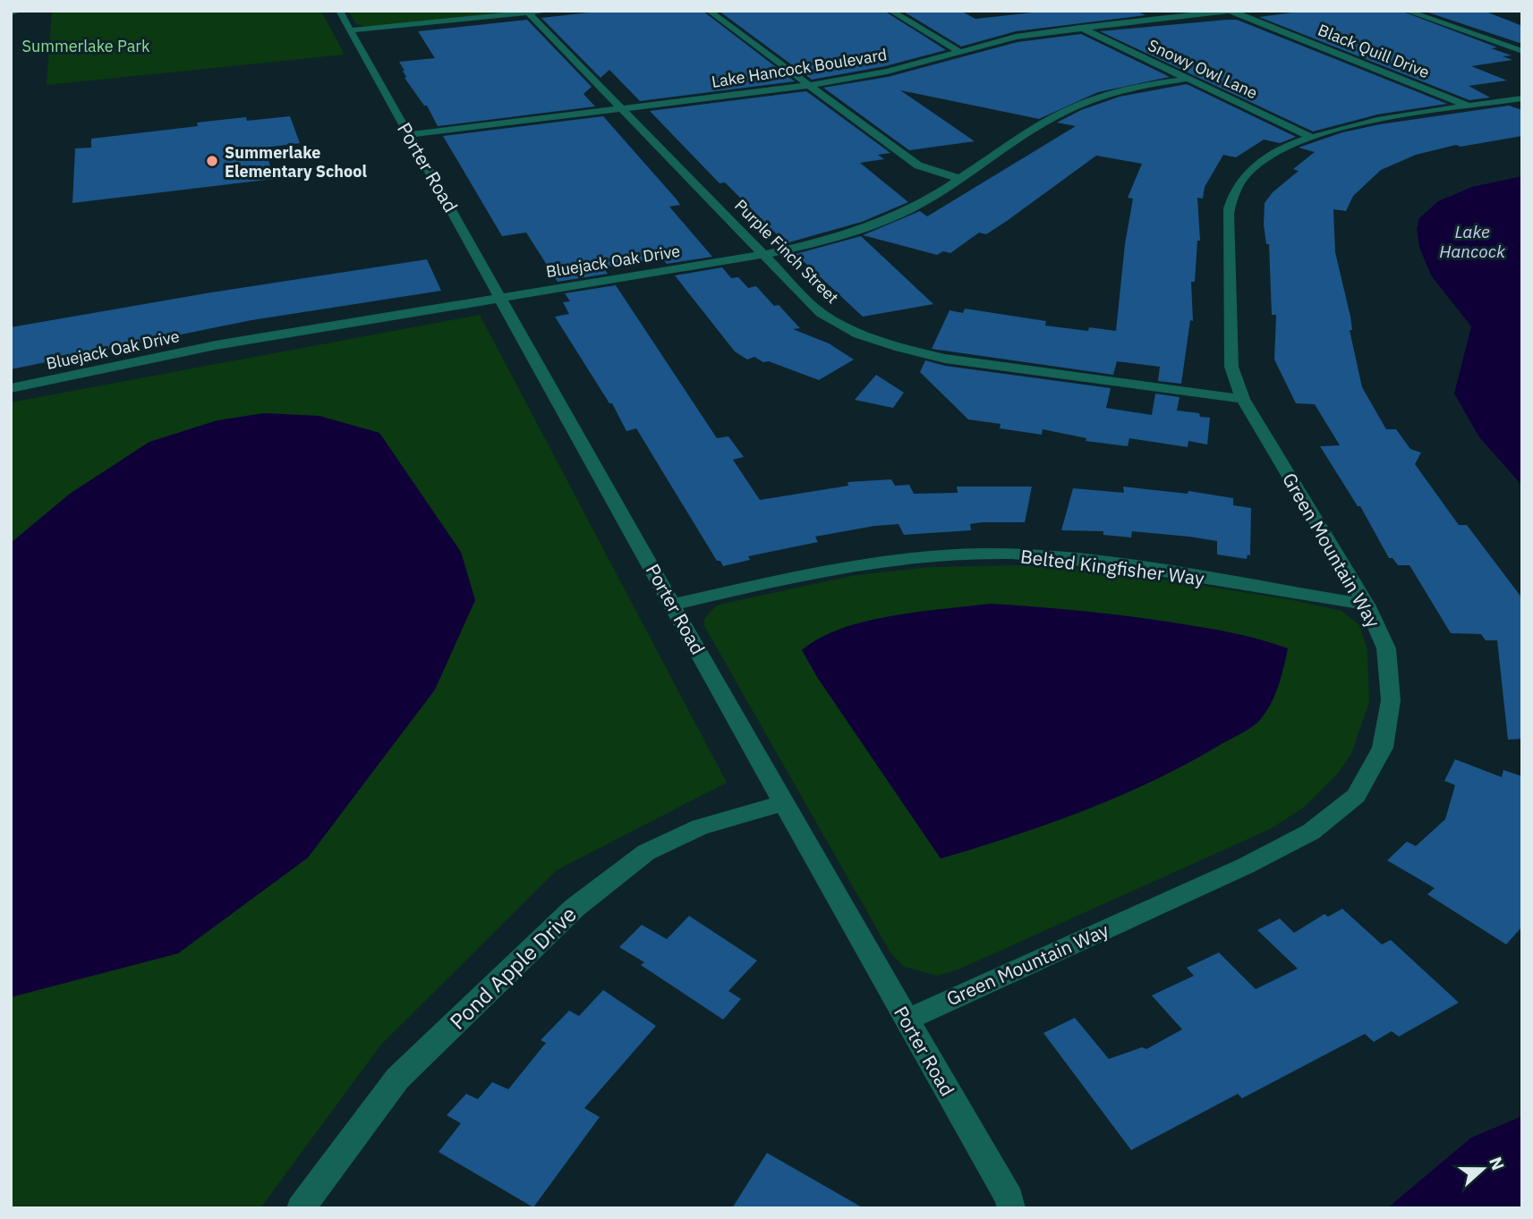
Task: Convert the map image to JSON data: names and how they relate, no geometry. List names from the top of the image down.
{
  "streets": {
    "street": [
      "Black Quill Drive",
      "Lake Hancock Boulevard",
      "Snowy Owl Lane",
      "Porter Road",
      "Purple Finch Street",
      "Bluejack Oak Drive",
      "Green Mountain Way",
      "Belted Kingfisher Way",
      "Pond Apple Drive"
    ]
  },
  "crossings": [
    ["Black Quill Drive", "Lake Hancock Boulevard"],
    ["Black Quill Drive", "Green Mountain Way"],
    ["Lake Hancock Boulevard", "Snowy Owl Lane"],
    ["Lake Hancock Boulevard", "Porter Road"],
    ["Lake Hancock Boulevard", "Purple Finch Street"],
    ["Snowy Owl Lane", "Bluejack Oak Drive"],
    ["Snowy Owl Lane", "Green Mountain Way"],
    ["Porter Road", "Bluejack Oak Drive"],
    ["Porter Road", "Green Mountain Way"],
    ["Porter Road", "Belted Kingfisher Way"],
    ["Porter Road", "Pond Apple Drive"],
    ["Purple Finch Street", "Bluejack Oak Drive"],
    ["Purple Finch Street", "Green Mountain Way"],
    ["Green Mountain Way", "Belted Kingfisher Way"]
  ],
  "water": ["Lake Hancock"],
  "parks": ["Summerlake Park"],
  "places": ["Summerlake Elementary School"],
  "north": "right"
}
